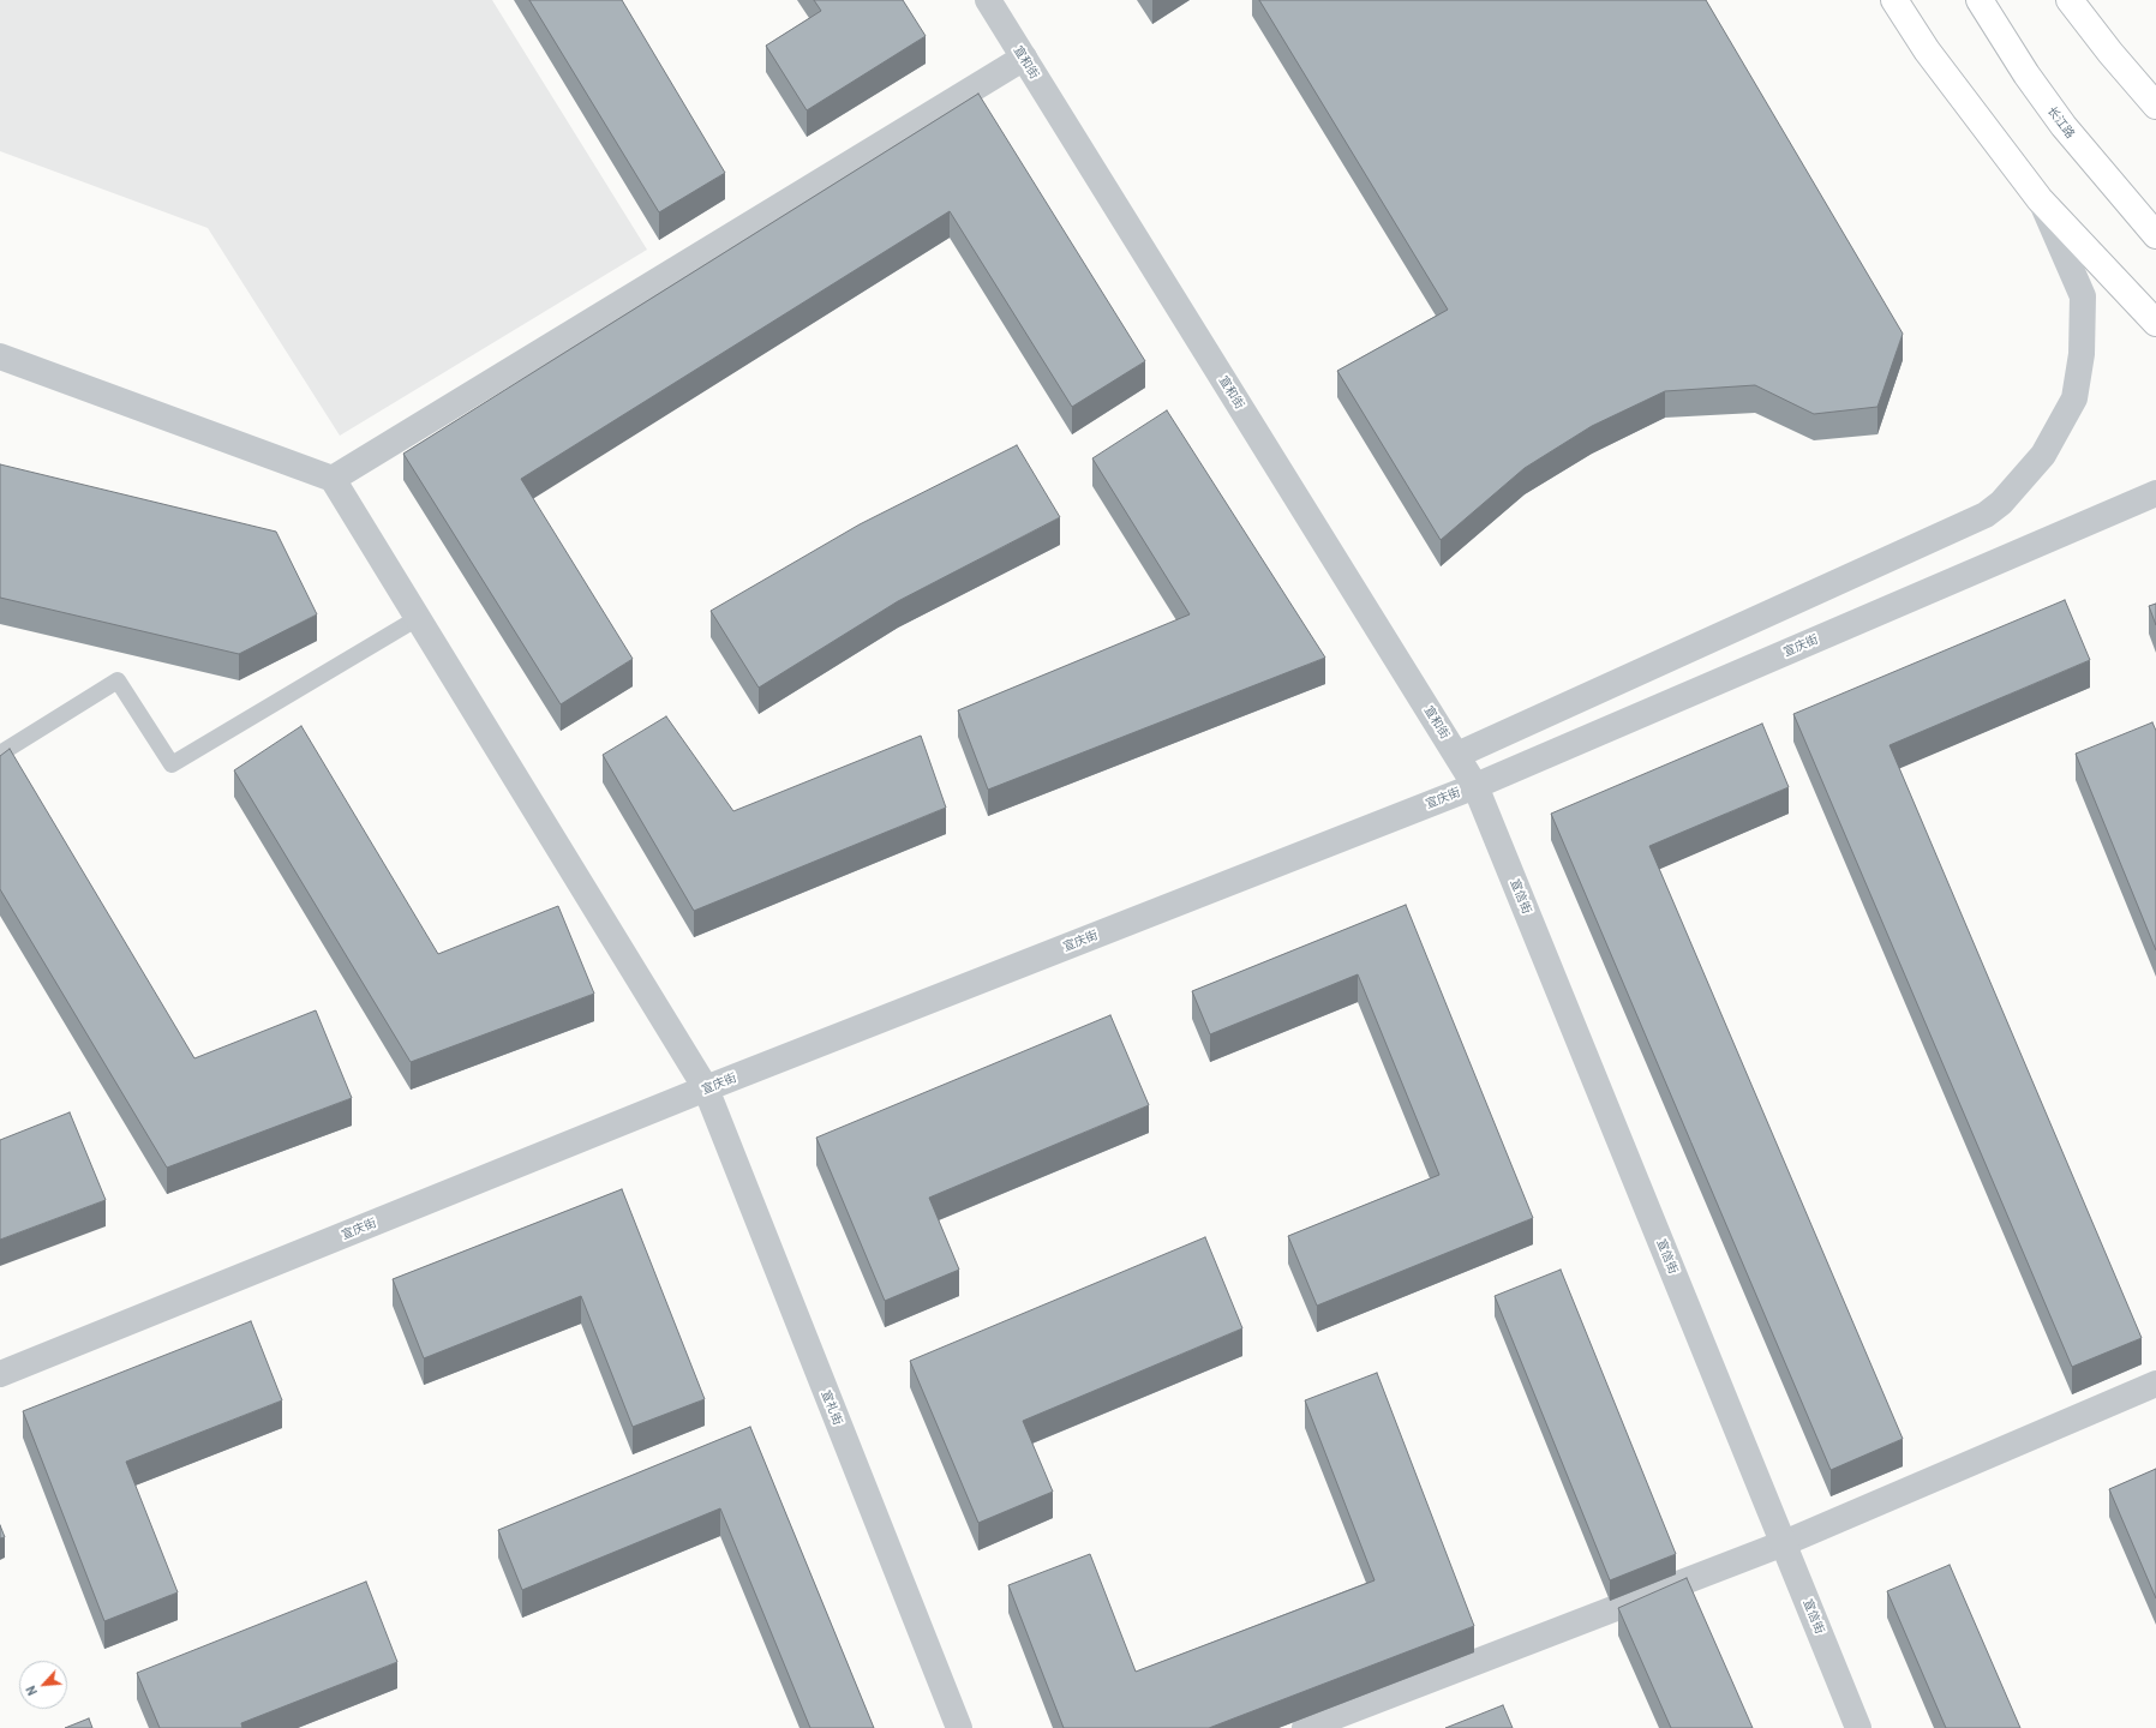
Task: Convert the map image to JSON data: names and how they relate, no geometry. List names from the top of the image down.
{
  "streets": {
    "main road": ["长江路"],
    "street": [
      "宣和街",
      "宣庆街",
      "宣信街",
      "宣礼街"
    ]
  },
  "crossings": [
    ["宣和街", "宣庆街"],
    ["宣和街", "宣信街"],
    ["宣庆街", "宣信街"],
    ["宣庆街", "宣礼街"]
  ],
  "north": "bottom left"
}
